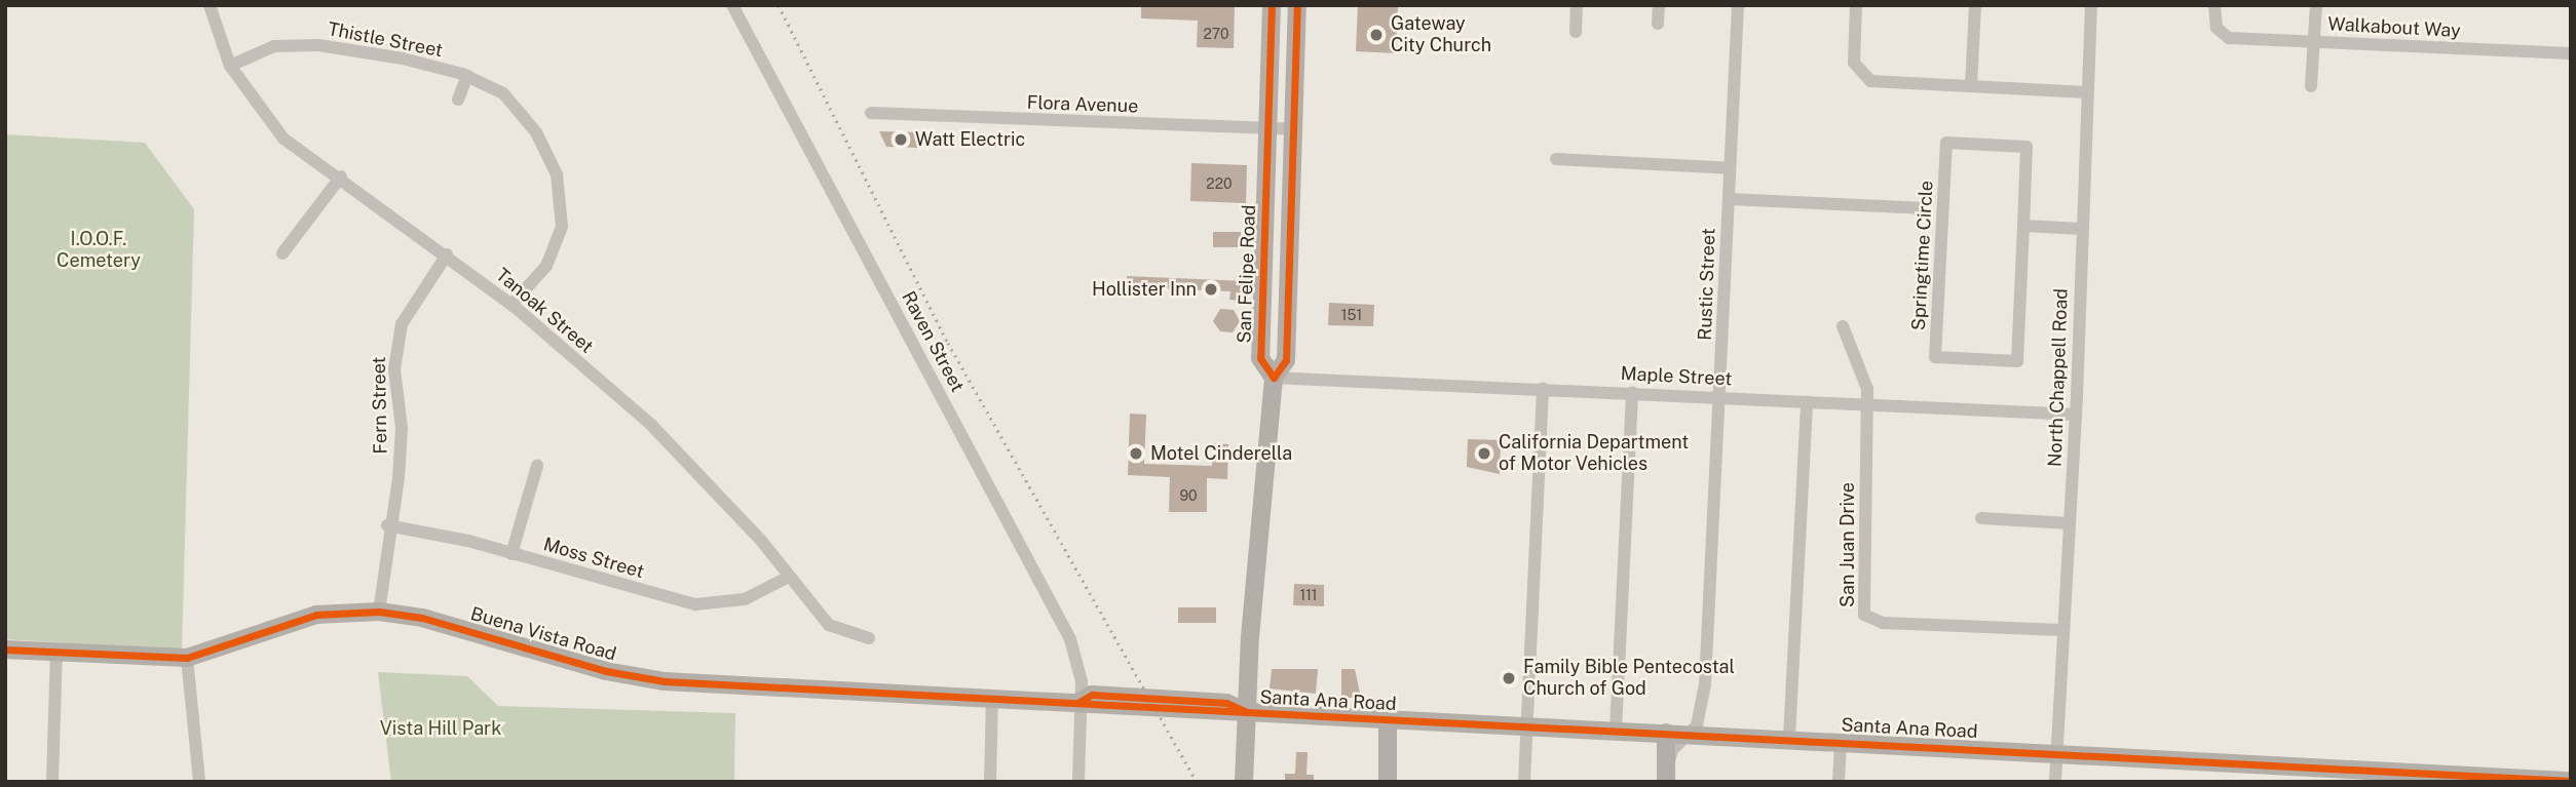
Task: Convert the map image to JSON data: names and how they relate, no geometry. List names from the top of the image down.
{
  "streets": {
    "street": [
      "Walkabout Way",
      "Thistle Street",
      "Flora Avenue",
      "Springtime Circle",
      "San Felipe Road",
      "Rustic Street",
      "Tanoak Street",
      "Raven Street",
      "Maple Street",
      "North Chappell Road",
      "Fern Street",
      "San Juan Drive",
      "Moss Street",
      "Buena Vista Road",
      "Santa Ana Road"
    ]
  },
  "crossings": [
    ["Thistle Street", "Tanoak Street"],
    ["Flora Avenue", "San Felipe Road"],
    ["San Felipe Road", "Maple Street"],
    ["San Felipe Road", "Buena Vista Road"],
    ["San Felipe Road", "Santa Ana Road"],
    ["Rustic Street", "Maple Street"],
    ["Rustic Street", "Santa Ana Road"],
    ["Tanoak Street", "Fern Street"],
    ["Tanoak Street", "Moss Street"],
    ["Raven Street", "Buena Vista Road"],
    ["Maple Street", "North Chappell Road"],
    ["Maple Street", "San Juan Drive"],
    ["North Chappell Road", "San Juan Drive"],
    ["North Chappell Road", "Santa Ana Road"],
    ["Fern Street", "Moss Street"],
    ["Fern Street", "Buena Vista Road"],
    ["Buena Vista Road", "Santa Ana Road"]
  ],
  "parks": ["I.O.O.F. Cemetery", "Vista Hill Park"],
  "places": [
    "Gateway City Church",
    "Watt Electric",
    "Hollister Inn",
    "Motel Cinderella",
    "California Department of Motor Vehicles",
    "Family Bible Pentecostal Church of God"
  ],
  "house_numbers": [
    "270",
    "220",
    "151",
    "90",
    "111"
  ]
}
